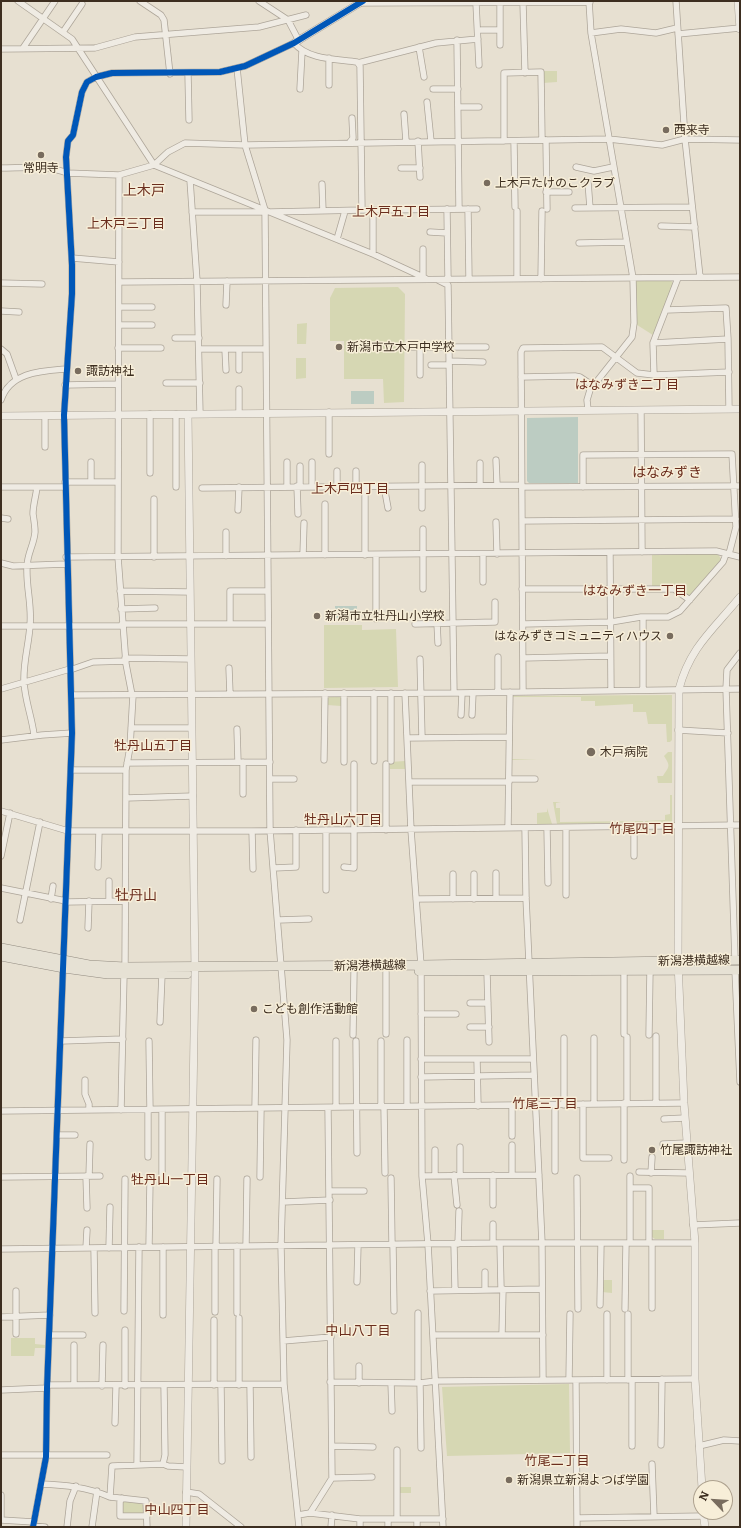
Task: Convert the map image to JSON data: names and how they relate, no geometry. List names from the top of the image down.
{
  "streets": {
    "main road": ["新潟港横越線"]
  },
  "districts": [
    "上木戸",
    "上木戸五丁目",
    "上木戸三丁目",
    "はなみずき二丁目",
    "はなみずき",
    "上木戸四丁目",
    "はなみずき一丁目",
    "牡丹山五丁目",
    "牡丹山六丁目",
    "竹尾四丁目",
    "牡丹山",
    "竹尾三丁目",
    "牡丹山一丁目",
    "中山八丁目",
    "竹尾二丁目",
    "中山四丁目"
  ],
  "places": [
    "西来寺",
    "常明寺",
    "上木戸たけのこクラブ",
    "新潟市立木戸中学校",
    "諏訪神社",
    "新潟市立牡丹山小学校",
    "はなみずきコミュニティハウス",
    "木戸病院",
    "こども創作活動館",
    "竹尾諏訪神社",
    "新潟県立新潟よつば学園"
  ],
  "north": "top left"
}
